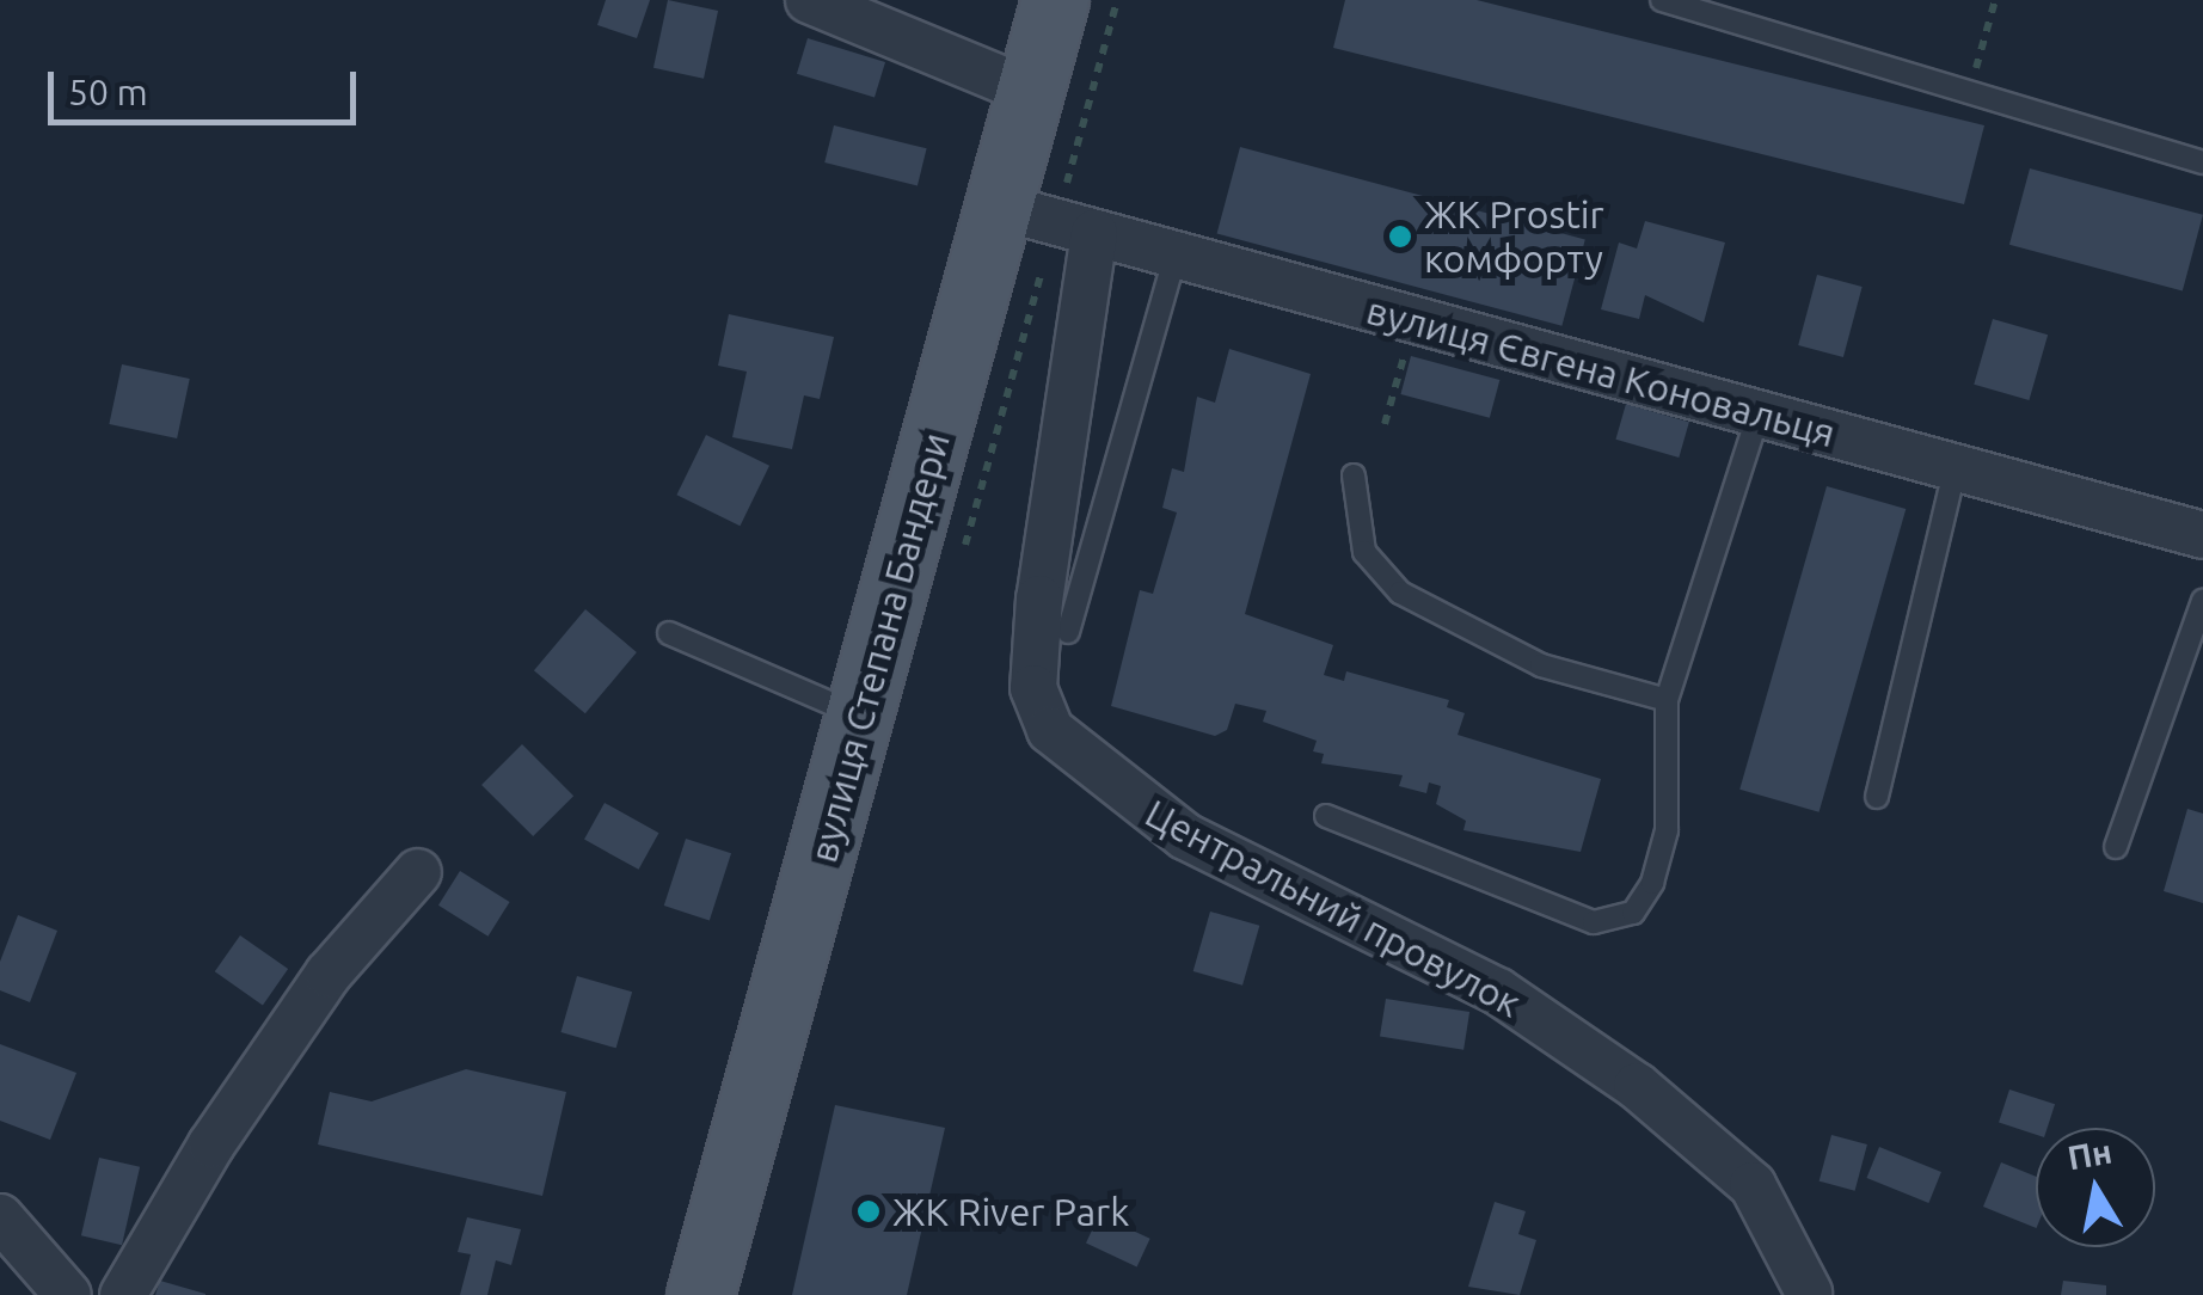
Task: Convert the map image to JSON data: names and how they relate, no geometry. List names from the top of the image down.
{
  "streets": {
    "main road": ["вулиця Степана Бандери"],
    "street": ["вулиця Євгена Коновальця", "Центральний провулок"]
  },
  "crossings": [
    ["вулиця Євгена Коновальця", "вулиця Степана Бандери"],
    ["вулиця Євгена Коновальця", "Центральний провулок"],
    ["вулиця Степана Бандери", "Центральний провулок"]
  ],
  "places": ["ЖК Prostir комфорту", "ЖК River Park"],
  "scale_bar": "50 m",
  "north": "top"
}
